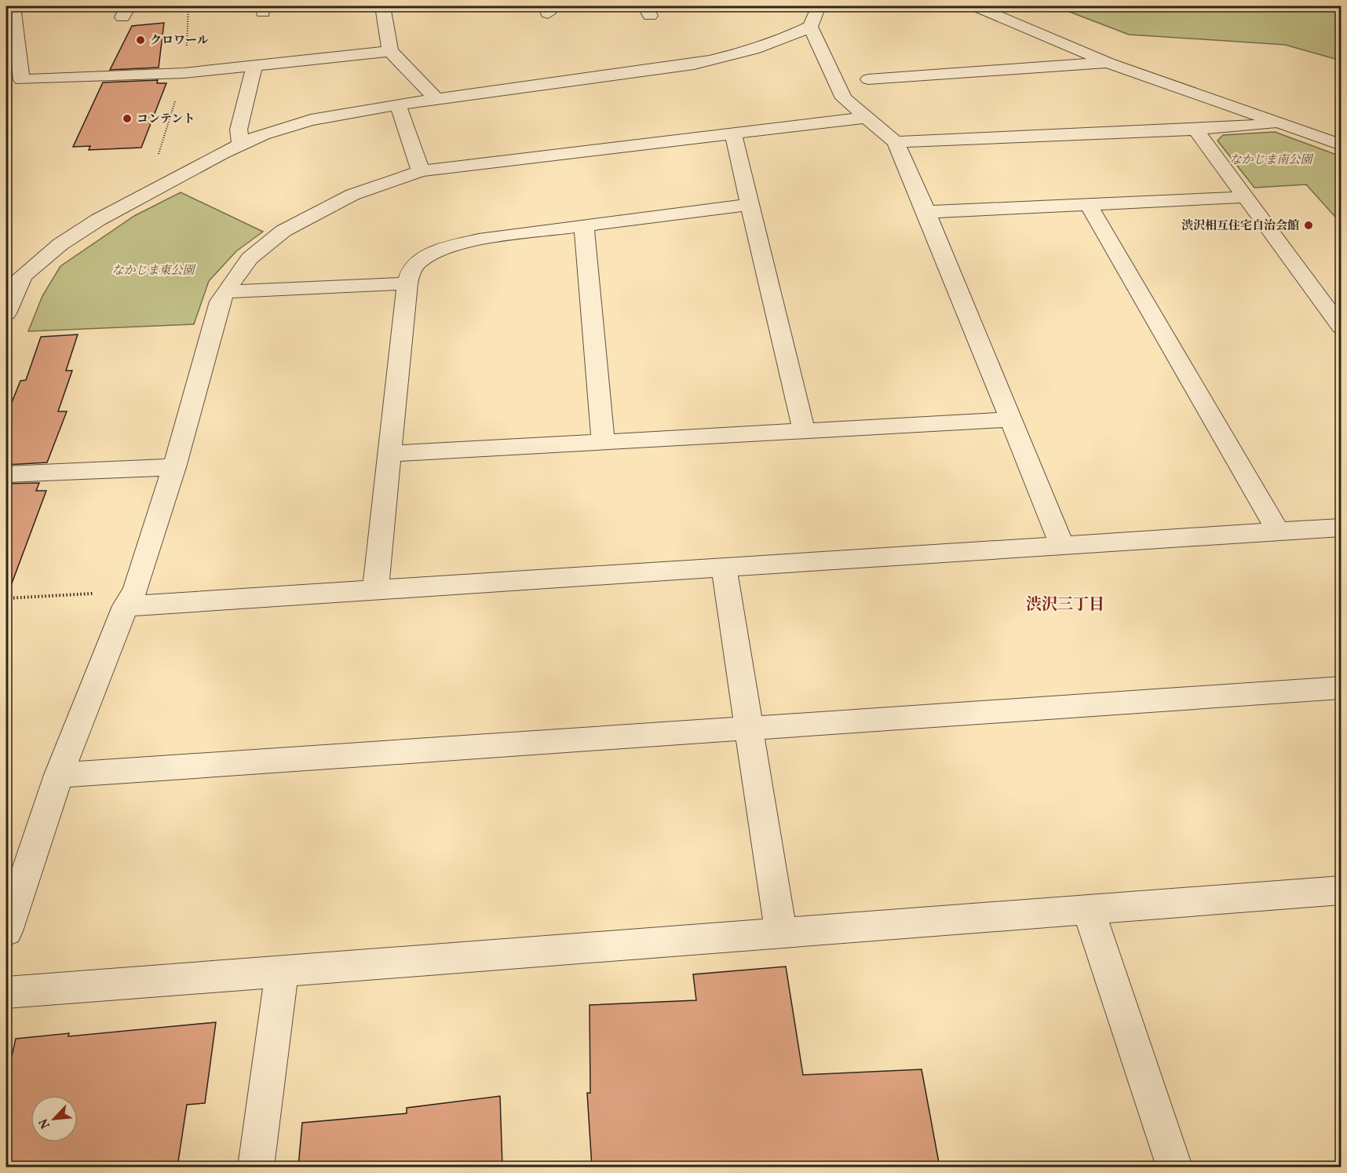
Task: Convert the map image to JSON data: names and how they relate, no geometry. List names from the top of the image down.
{
  "districts": ["渋沢三丁目"],
  "parks": ["なかじま南公園", "なかじま東公園"],
  "places": ["クロワール", "コンテント", "渋沢相互住宅自治会館"],
  "north": "bottom left"
}
